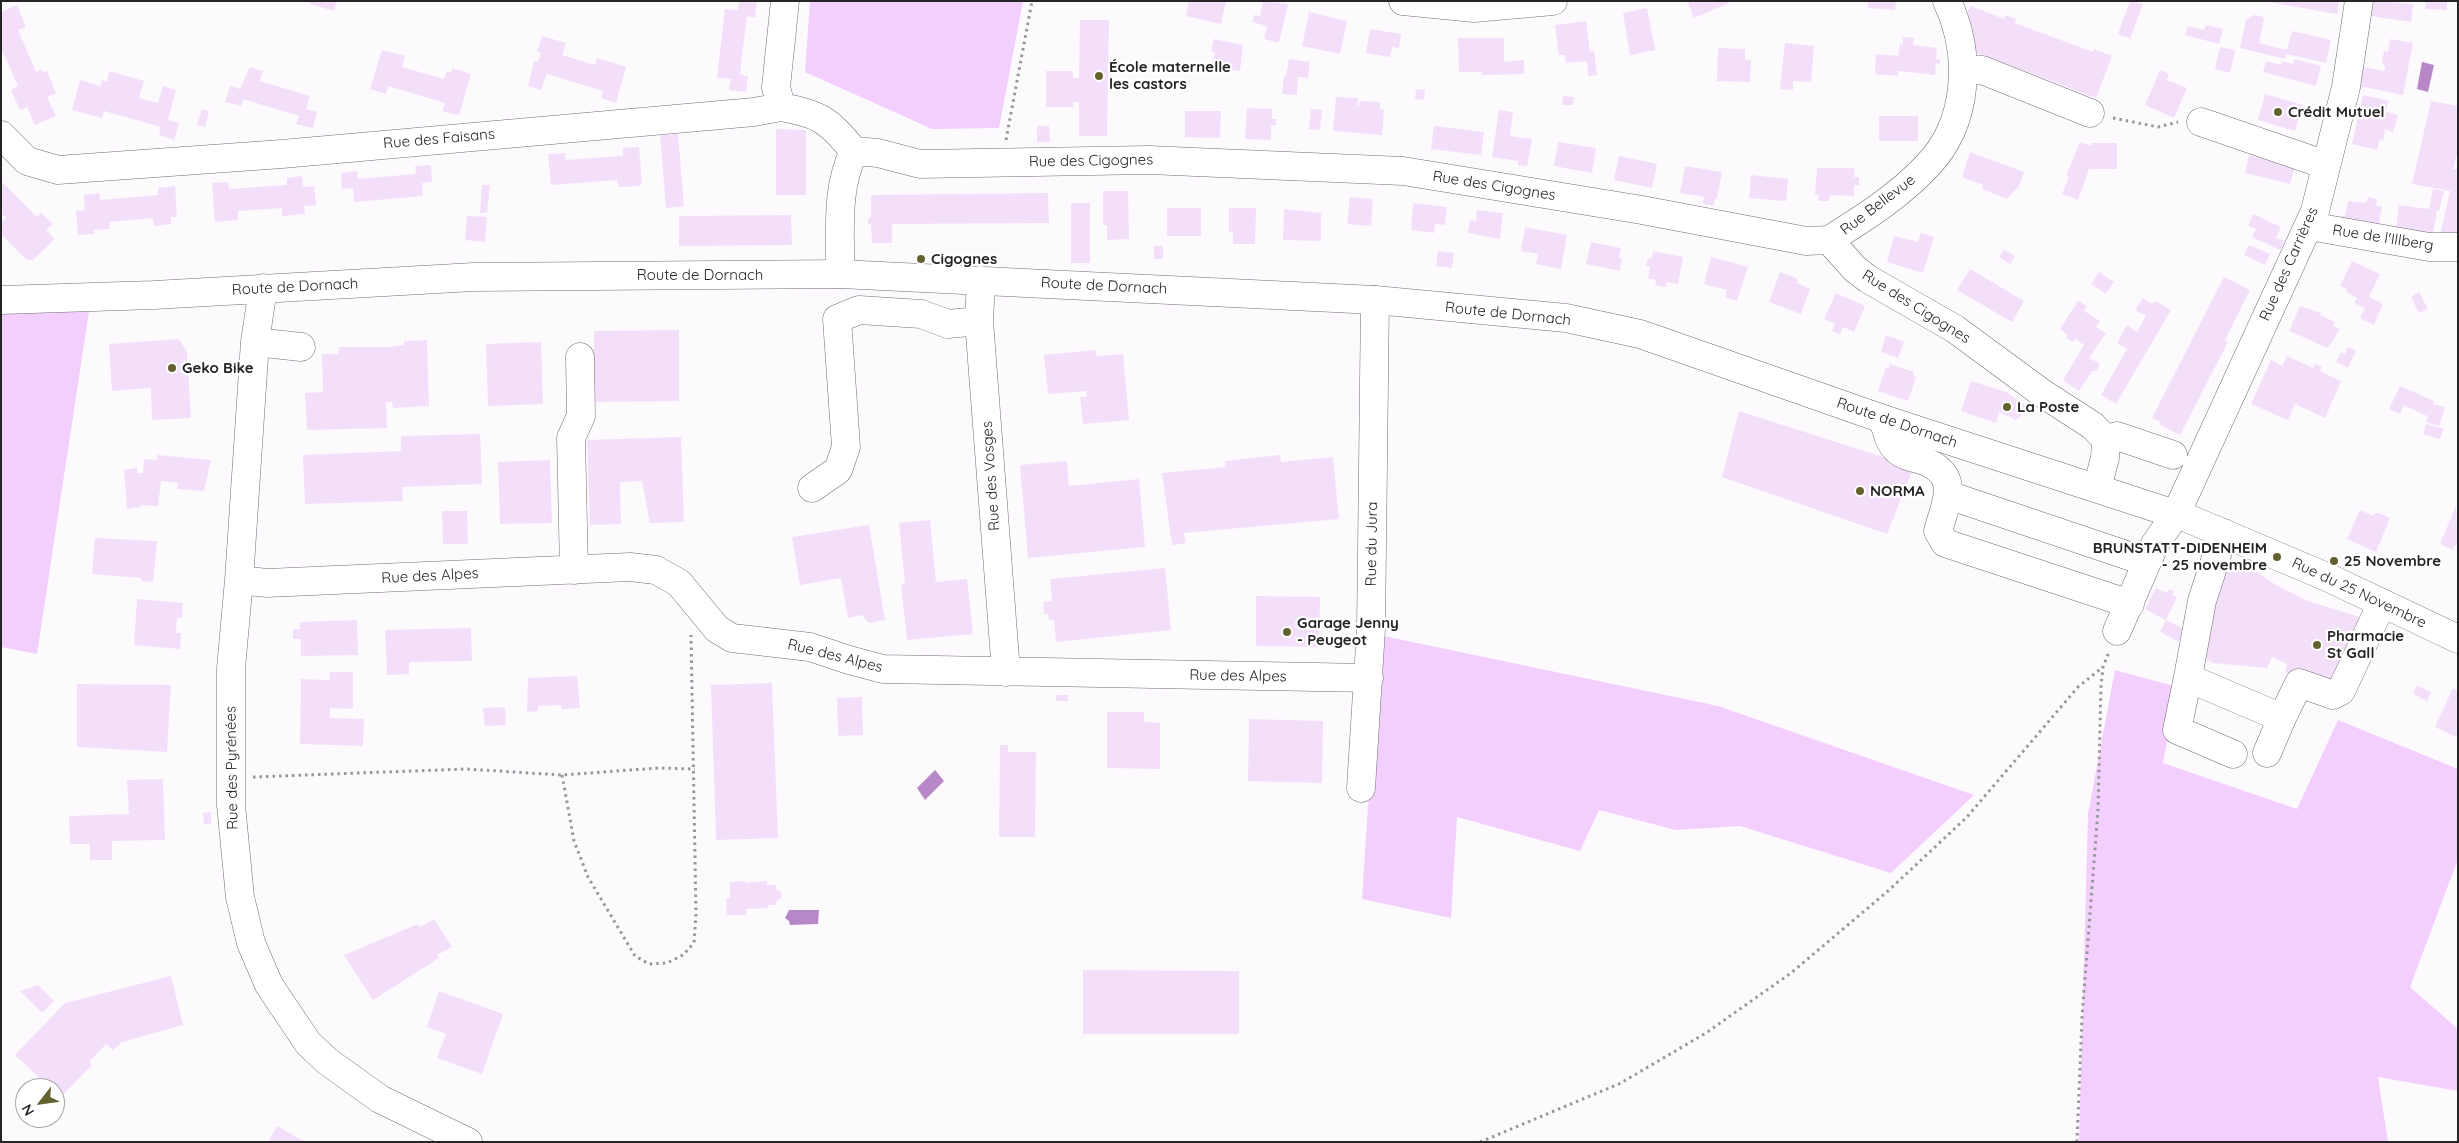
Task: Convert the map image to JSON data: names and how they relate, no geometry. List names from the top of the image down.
{
  "streets": {
    "street": [
      "Rue des Faisans",
      "Rue des Cigognes",
      "Rue Bellevue",
      "Rue de l'Illberg",
      "Rue des Carrières",
      "Route de Dornach",
      "Rue des Vosges",
      "Rue du Jura",
      "Rue des Alpes",
      "Rue du 25 Novembre",
      "Rue des Pyrénées"
    ]
  },
  "crossings": [
    ["Rue des Cigognes", "Rue Bellevue"],
    ["Rue de l'Illberg", "Rue des Carrières"],
    ["Rue des Carrières", "Route de Dornach"],
    ["Rue des Carrières", "Rue du 25 Novembre"],
    ["Route de Dornach", "Rue des Vosges"],
    ["Route de Dornach", "Rue du Jura"],
    ["Route de Dornach", "Rue du 25 Novembre"],
    ["Route de Dornach", "Rue des Pyrénées"],
    ["Rue des Vosges", "Rue des Alpes"],
    ["Rue du Jura", "Rue des Alpes"],
    ["Rue des Alpes", "Rue des Pyrénées"]
  ],
  "places": [
    "École maternelle les castors",
    "Crédit Mutuel",
    "Cigognes",
    "Geko Bike",
    "La Poste",
    "NORMA",
    "BRUNSTATT-DIDENHEIM - 25 novembre",
    "25 Novembre",
    "Garage Jenny - Peugeot",
    "Pharmacie St Gall"
  ],
  "north": "bottom left"
}
